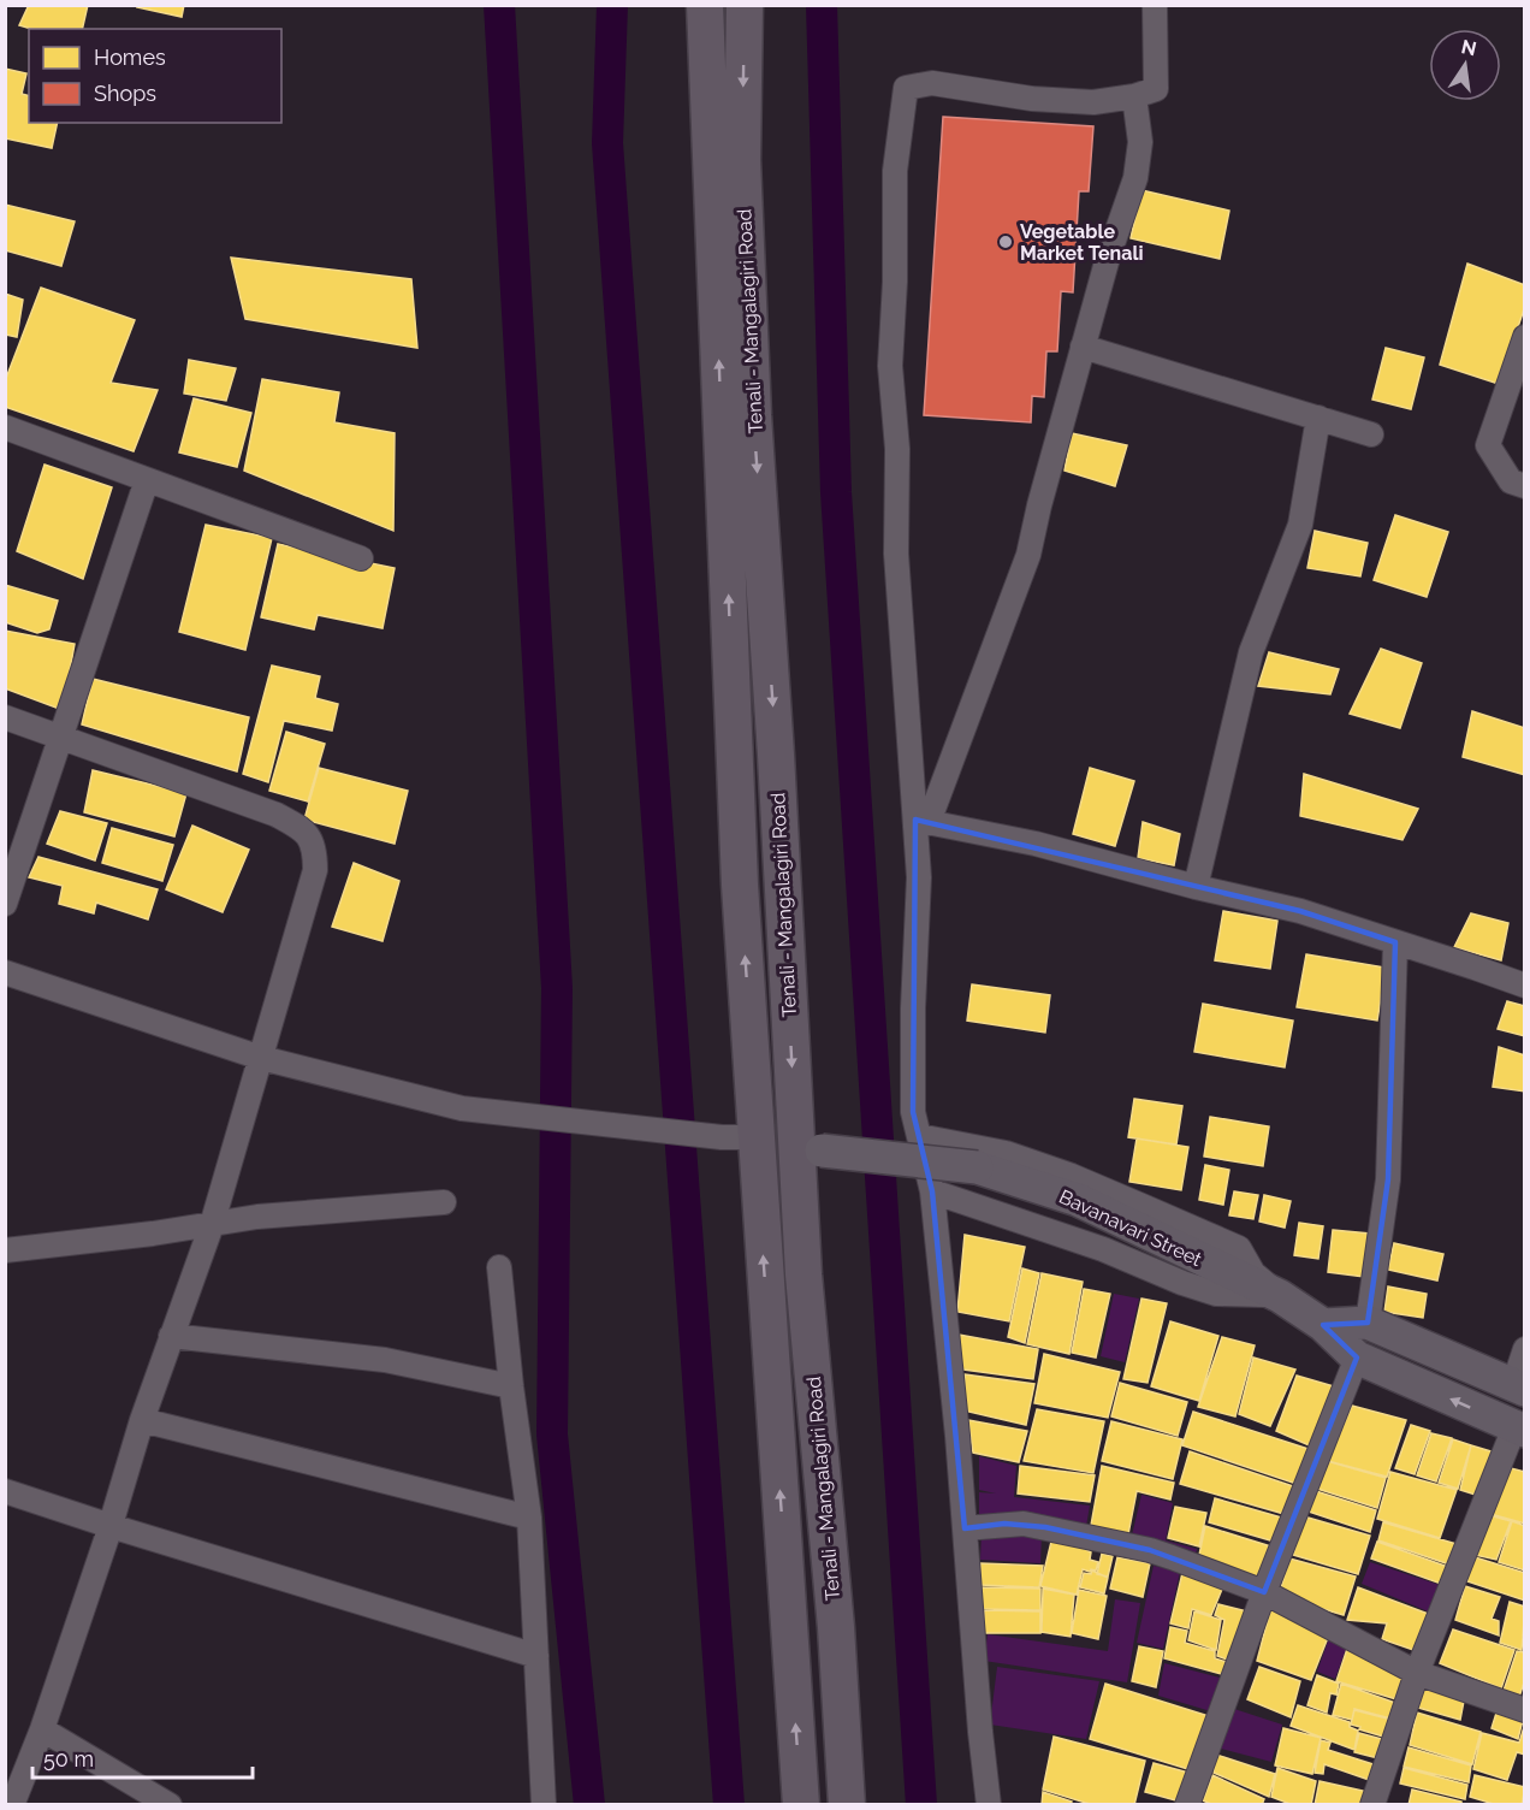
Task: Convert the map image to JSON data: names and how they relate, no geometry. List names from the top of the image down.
{
  "streets": {
    "main road": ["Tenali - Mangalagiri Road", "Bavanavari Street"]
  },
  "crossings": [
    ["Tenali - Mangalagiri Road", "Bavanavari Street"]
  ],
  "places": ["Vegetable Market Tenali"],
  "legend": ["Homes", "Shops"],
  "scale_bar": "50 m",
  "north": "top"
}
